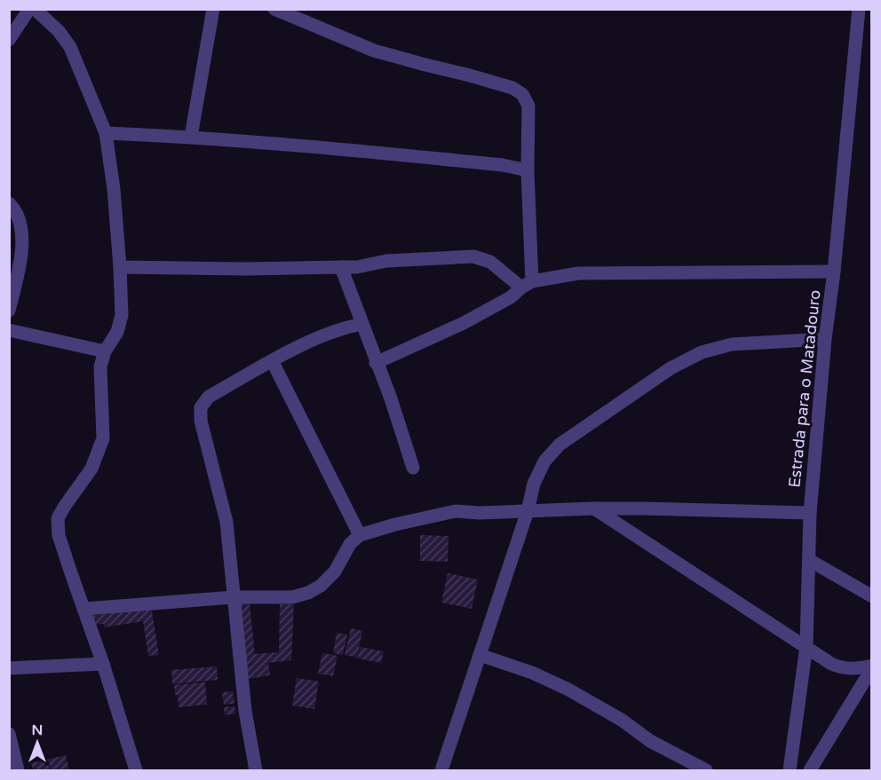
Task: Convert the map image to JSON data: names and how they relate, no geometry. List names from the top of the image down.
{
  "streets": {
    "street": ["Estrada para o Matadouro"]
  },
  "north": "top"
}
